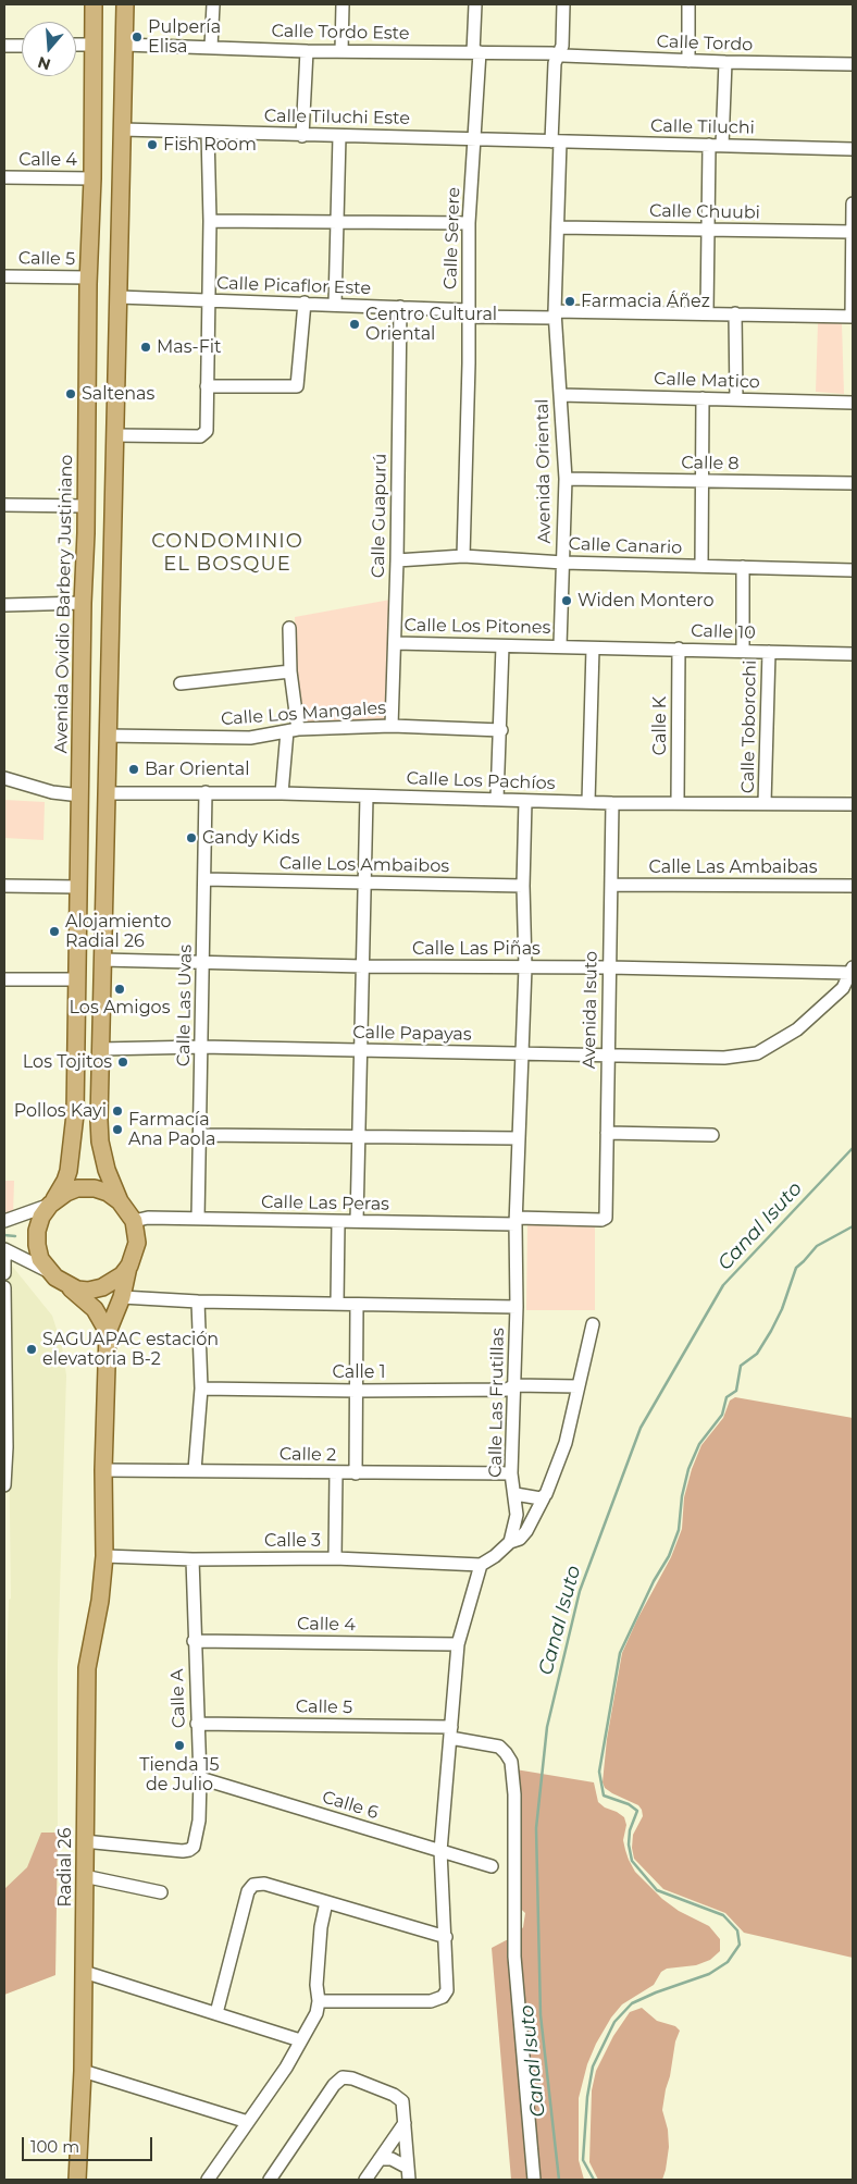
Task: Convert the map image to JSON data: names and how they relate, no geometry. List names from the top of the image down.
{
  "streets": {
    "main road": ["Avenida Ovidio Barbery Justiniano", "Radial 26"],
    "street": [
      "Calle Tordo Este",
      "Calle Tordo",
      "Calle Tiluchi Este",
      "Calle Tiluchi",
      "Calle 4",
      "Calle Chuubi",
      "Calle Serere",
      "Calle 5",
      "Calle Picaflor Este",
      "Calle Matico",
      "Calle 8",
      "Avenida Oriental",
      "Calle Guapurú",
      "Calle Canario",
      "Calle Los Pitones",
      "Calle 10",
      "Calle Los Mangales",
      "Calle K",
      "Calle Toborochi",
      "Calle Los Pachíos",
      "Calle Los Ambaibos",
      "Calle Las Ambaibas",
      "Calle Las Piñas",
      "Calle Las Uvas",
      "Avenida Isuto",
      "Calle Papayas",
      "Calle Las Peras",
      "Calle 1",
      "Calle Las Frutillas",
      "Calle 2",
      "Calle 3",
      "Calle A",
      "Calle 6"
    ]
  },
  "crossings": [
    ["Calle Tordo Este", "Calle Tordo"],
    ["Calle Tordo Este", "Calle Serere"],
    ["Calle Tordo Este", "Avenida Oriental"],
    ["Calle Tordo", "Avenida Oriental"],
    ["Calle Tiluchi Este", "Calle Tiluchi"],
    ["Calle Tiluchi Este", "Calle Serere"],
    ["Calle Tiluchi Este", "Avenida Oriental"],
    ["Calle Tiluchi", "Avenida Oriental"],
    ["Calle 4", "Avenida Ovidio Barbery Justiniano"],
    ["Calle 4", "Calle A"],
    ["Calle Chuubi", "Avenida Oriental"],
    ["Calle Serere", "Calle Picaflor Este"],
    ["Calle Serere", "Calle Canario"],
    ["Calle 5", "Avenida Ovidio Barbery Justiniano"],
    ["Calle 5", "Calle A"],
    ["Calle Picaflor Este", "Avenida Oriental"],
    ["Calle Picaflor Este", "Calle Guapurú"],
    ["Calle Matico", "Avenida Oriental"],
    ["Calle 8", "Avenida Oriental"],
    ["Avenida Oriental", "Calle Canario"],
    ["Avenida Oriental", "Calle Los Pitones"],
    ["Calle Guapurú", "Calle Canario"],
    ["Calle Guapurú", "Calle Los Pitones"],
    ["Calle Guapurú", "Calle Los Mangales"],
    ["Avenida Ovidio Barbery Justiniano", "Calle Las Peras"],
    ["Calle 10", "Calle K"],
    ["Calle 10", "Calle Toborochi"],
    ["Calle K", "Calle Los Pachíos"],
    ["Calle Toborochi", "Calle Los Pachíos"],
    ["Calle Los Pachíos", "Calle Las Uvas"],
    ["Calle Los Pachíos", "Avenida Isuto"],
    ["Calle Los Pachíos", "Calle Las Frutillas"],
    ["Calle Los Ambaibos", "Calle Las Uvas"],
    ["Calle Los Ambaibos", "Calle Las Frutillas"],
    ["Calle Las Ambaibas", "Avenida Isuto"],
    ["Calle Las Piñas", "Calle Las Uvas"],
    ["Calle Las Piñas", "Avenida Isuto"],
    ["Calle Las Piñas", "Calle Papayas"],
    ["Calle Las Piñas", "Calle Las Frutillas"],
    ["Calle Las Uvas", "Calle Papayas"],
    ["Calle Las Uvas", "Calle Las Peras"],
    ["Avenida Isuto", "Calle Papayas"],
    ["Avenida Isuto", "Calle Las Peras"],
    ["Calle Papayas", "Calle Las Frutillas"],
    ["Calle Las Peras", "Calle Las Frutillas"],
    ["Calle 1", "Calle Las Frutillas"],
    ["Calle Las Frutillas", "Calle 2"],
    ["Calle 3", "Calle A"],
    ["Calle 3", "Radial 26"],
    ["Calle A", "Calle 6"],
    ["Calle A", "Radial 26"]
  ],
  "districts": ["CONDOMINIO EL BOSQUE"],
  "water": ["Canal Isuto"],
  "places": [
    "Pulpería Elisa",
    "Fish Room",
    "Farmacia Áñez",
    "Centro Cultural Oriental",
    "Mas-Fit",
    "Saltenas",
    "Widen Montero",
    "Bar Oriental",
    "Candy Kids",
    "Alojamiento Radial 26",
    "Los Amigos",
    "Los Tojitos",
    "Pollos Kayi",
    "Farmacía Ana Paola",
    "SAGUAPAC estación elevatoria B-2",
    "Tienda 15 de Julio"
  ],
  "scale_bar": "100 m",
  "north": "bottom"
}
